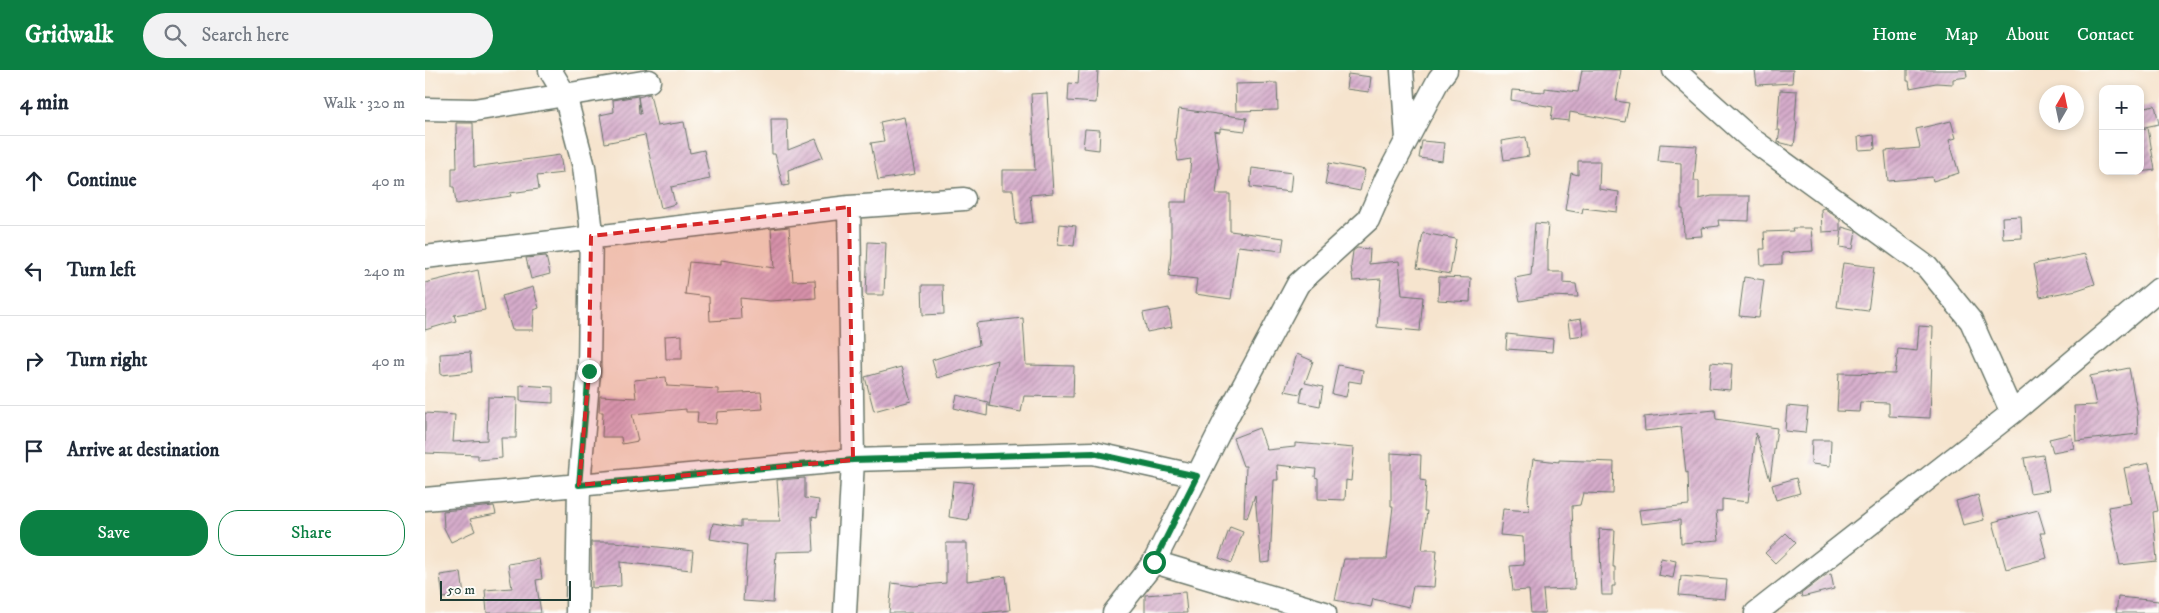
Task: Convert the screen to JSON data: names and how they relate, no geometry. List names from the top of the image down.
{
  "scale_bar": "50 m",
  "north": "top",
  "page": {
    "header": "Gridwalk",
    "search": "Search here",
    "nav": [
      "Home",
      "Map",
      "About",
      "Contact"
    ],
    "heading": ["4 min", "Walk · 320 m"],
    "map_buttons": ["+", "−"],
    "list": [
      ["Continue", "40 m"],
      ["Turn left", "240 m"],
      ["Turn right", "40 m"],
      "Arrive at destination"
    ],
    "buttons": ["Save", "Share"],
    "scale": "50 m"
  }
}
